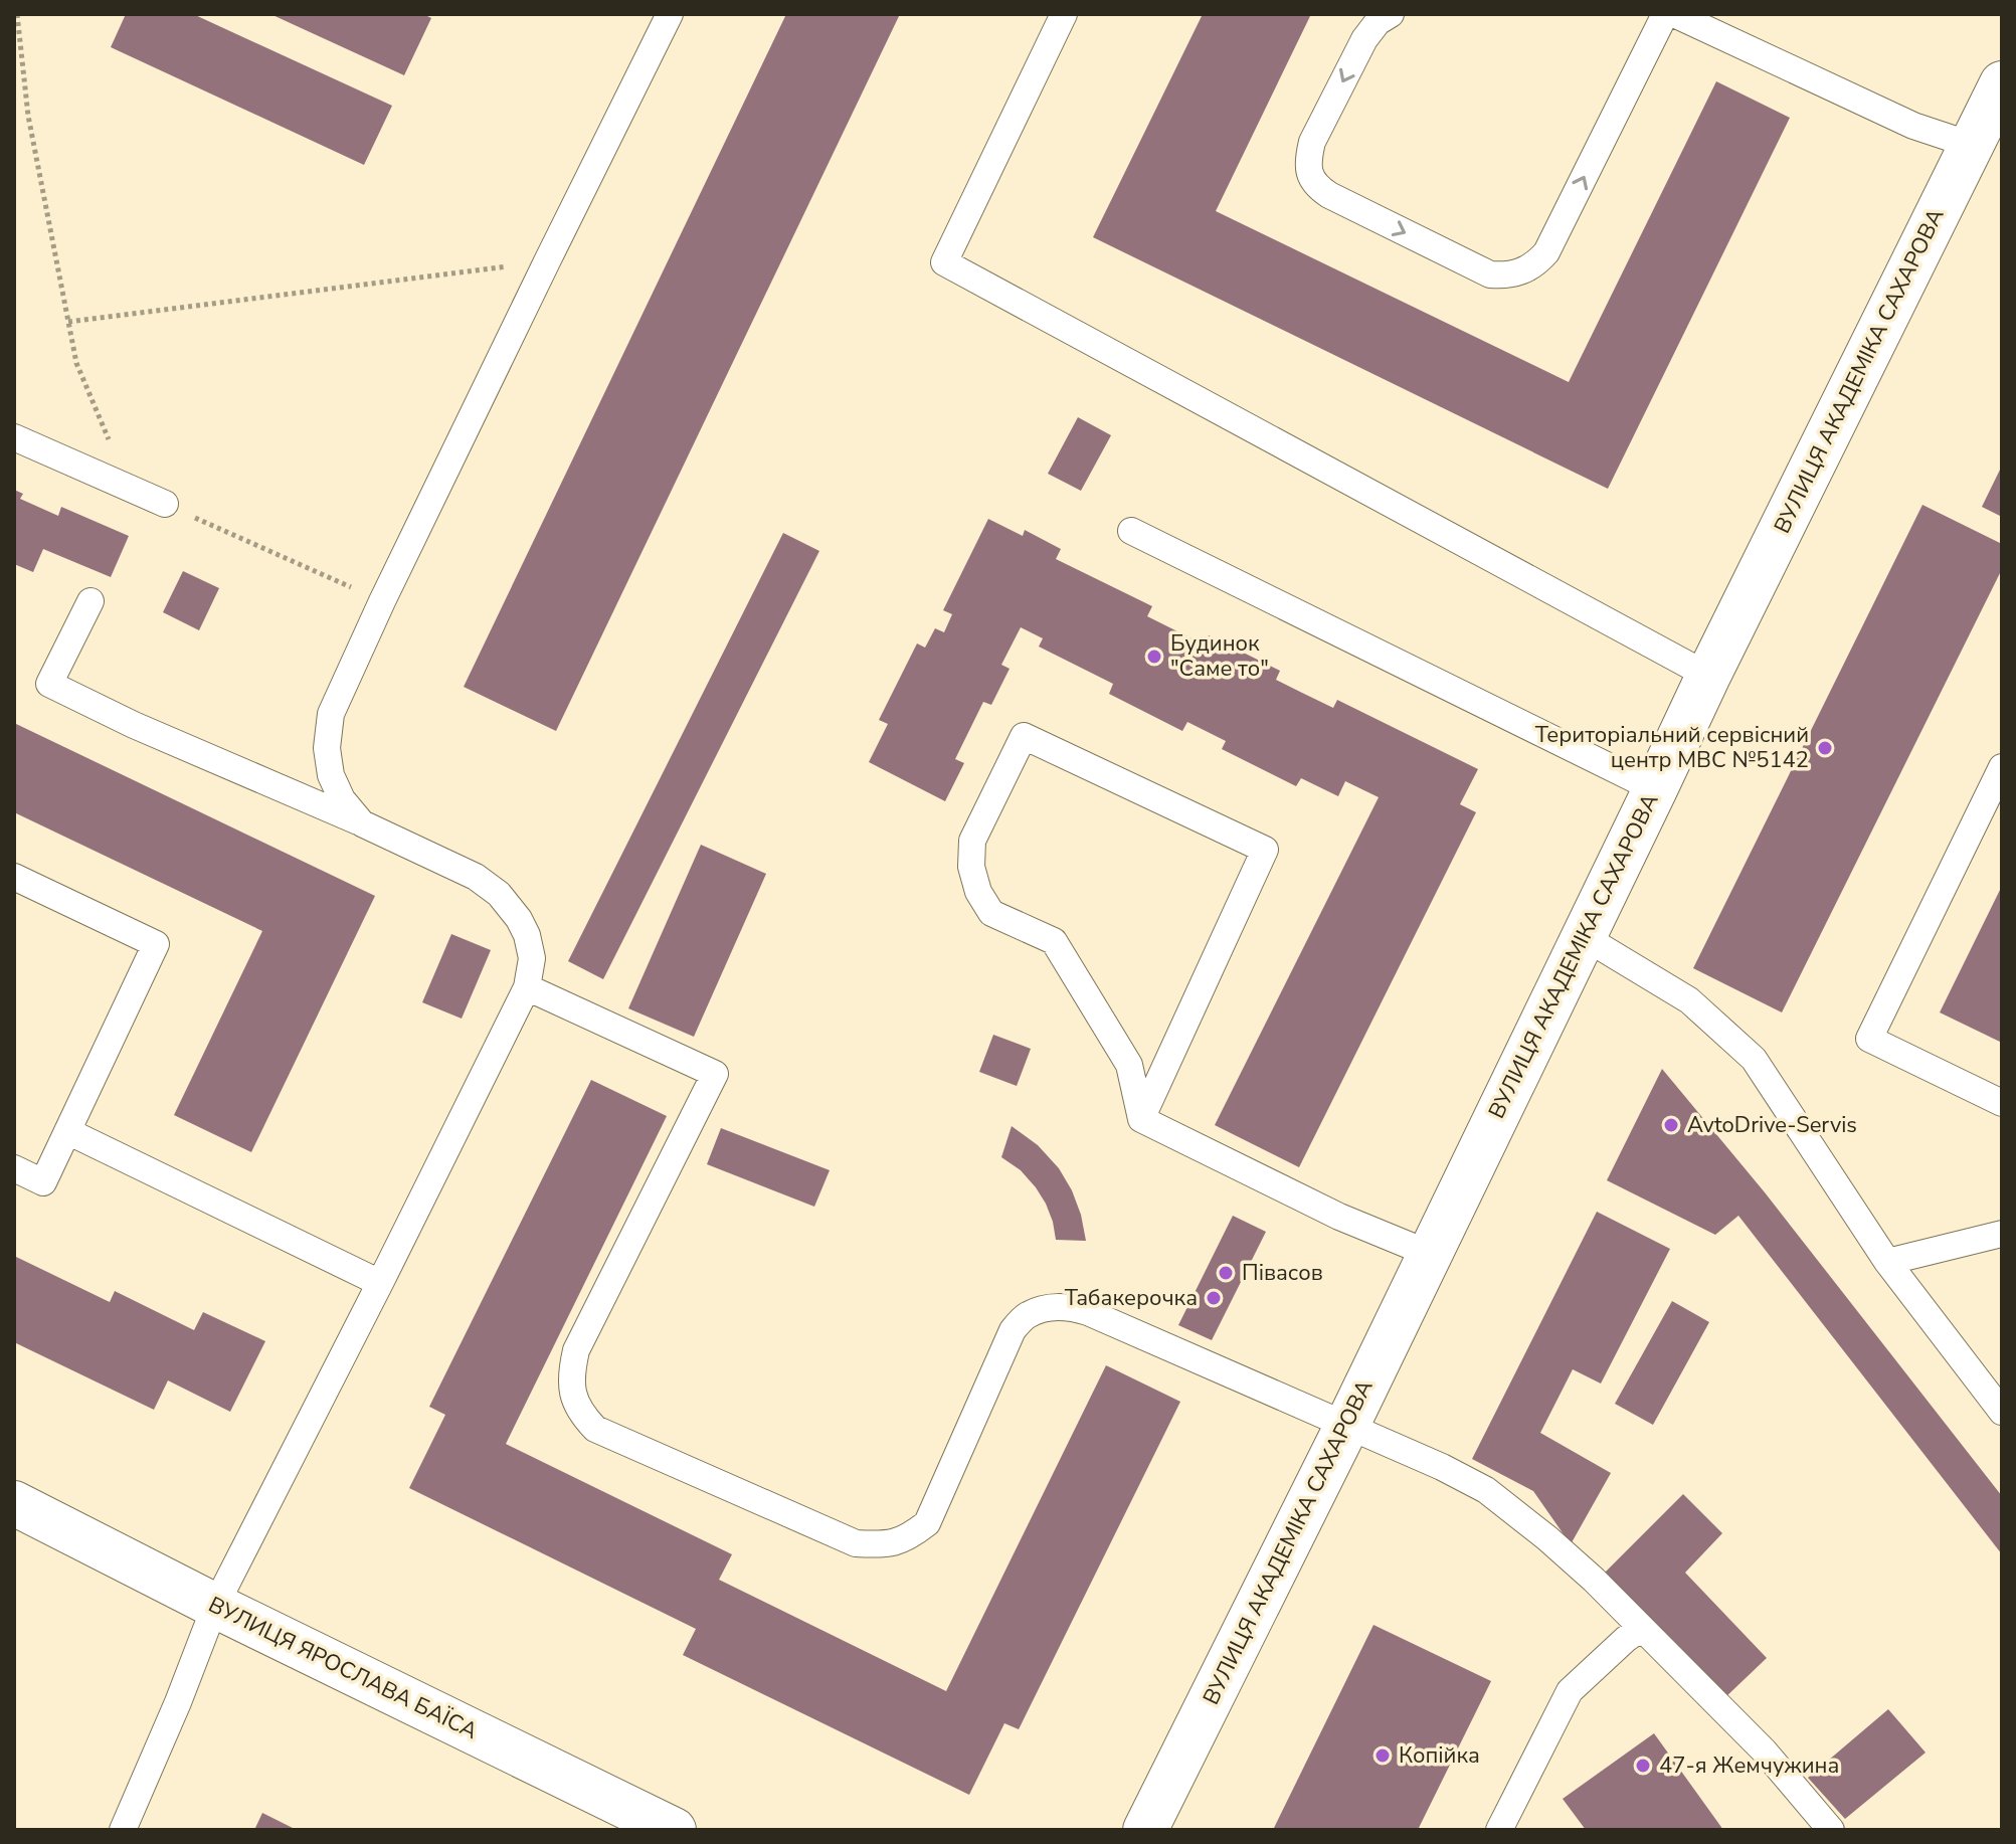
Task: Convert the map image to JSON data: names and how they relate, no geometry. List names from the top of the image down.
{
  "streets": {
    "street": ["ВУЛИЦЯ АКАДЕМІКА САХАРОВА", "ВУЛИЦЯ ЯРОСЛАВА БАЇСА"]
  },
  "places": [
    "Будинок \"Саме то\"",
    "Територіальний сервісний центр МВС №5142",
    "AvtoDrive-Servis",
    "Півасов",
    "Табакерочка",
    "Копійка",
    "47-я Жемчужина"
  ]
}
